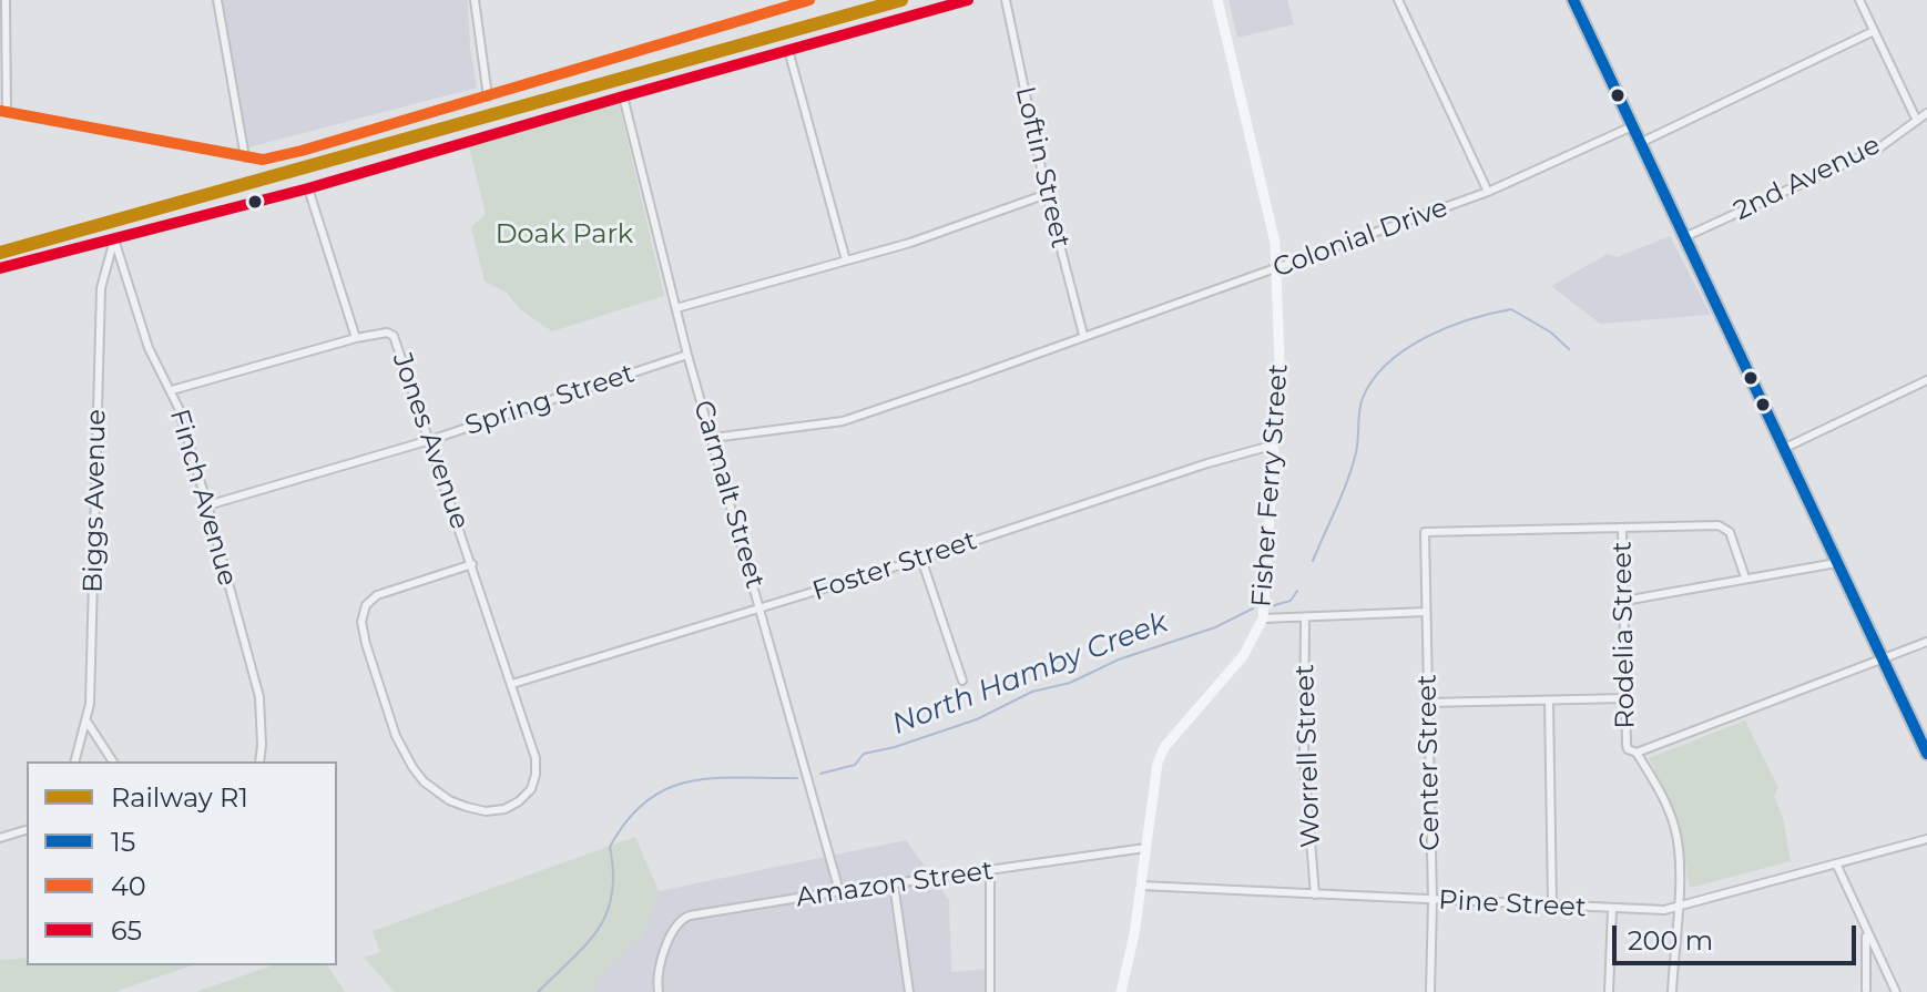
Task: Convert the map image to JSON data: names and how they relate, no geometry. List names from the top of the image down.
{
  "streets": {
    "street": [
      "Loftin Street",
      "2nd Avenue",
      "Colonial Drive",
      "Spring Street",
      "Jones Avenue",
      "Fisher Ferry Street",
      "Carmalt Street",
      "Finch Avenue",
      "Biggs Avenue",
      "Foster Street",
      "Rodelia Street",
      "Worrell Street",
      "Center Street",
      "Amazon Street",
      "Pine Street"
    ]
  },
  "crossings": [
    ["Loftin Street", "Colonial Drive"],
    ["Colonial Drive", "Fisher Ferry Street"],
    ["Colonial Drive", "Carmalt Street"],
    ["Spring Street", "Jones Avenue"],
    ["Spring Street", "Carmalt Street"],
    ["Spring Street", "Finch Avenue"],
    ["Jones Avenue", "Foster Street"],
    ["Fisher Ferry Street", "Foster Street"],
    ["Fisher Ferry Street", "Amazon Street"],
    ["Fisher Ferry Street", "Pine Street"],
    ["Carmalt Street", "Foster Street"],
    ["Carmalt Street", "Amazon Street"],
    ["Finch Avenue", "Biggs Avenue"],
    ["Rodelia Street", "Center Street"],
    ["Rodelia Street", "Pine Street"],
    ["Worrell Street", "Pine Street"],
    ["Center Street", "Pine Street"]
  ],
  "water": ["North Hamby Creek"],
  "parks": ["Doak Park"],
  "lines": [
    "rail line R1",
    "transit line 15",
    "transit line 40",
    "transit line 65"
  ],
  "legend": [
    "Railway R1",
    "15",
    "40",
    "65"
  ],
  "scale_bar": "200 m"
}
